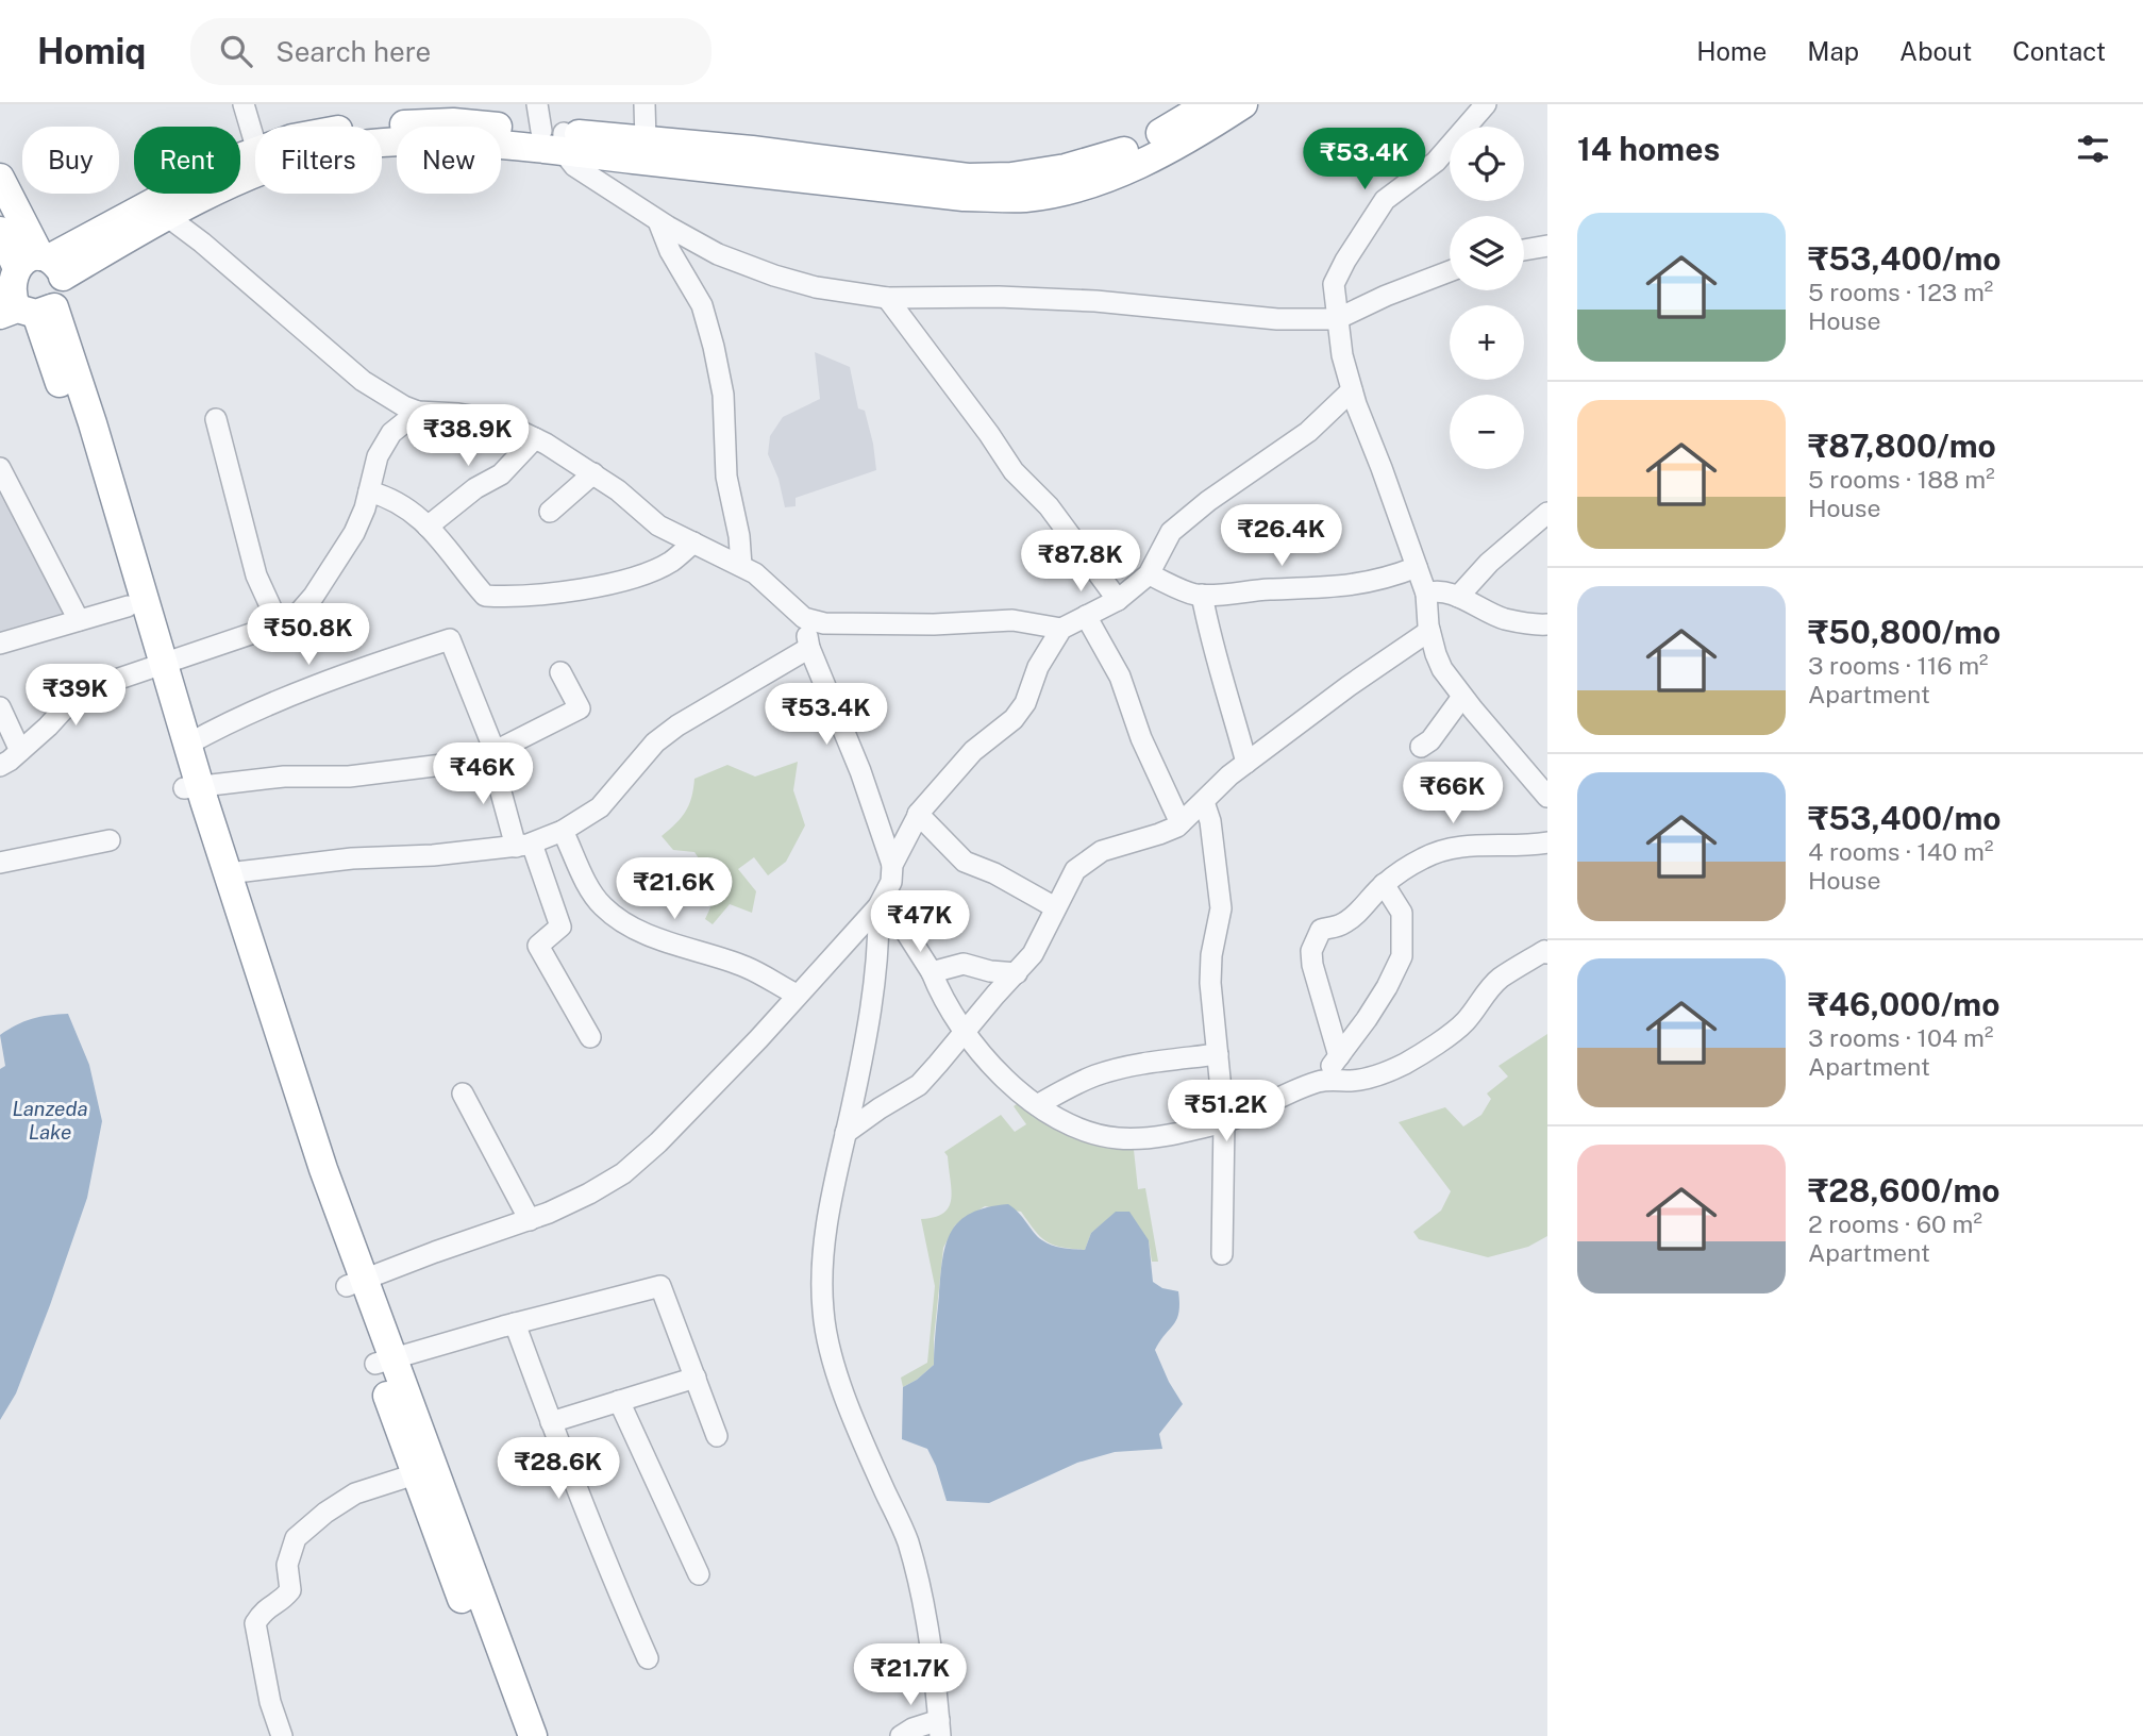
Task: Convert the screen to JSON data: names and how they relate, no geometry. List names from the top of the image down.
{
  "water": ["Lanzeda Lake"],
  "page": {
    "header": "Homiq",
    "search": "Search here",
    "nav": [
      "Home",
      "Map",
      "About",
      "Contact"
    ],
    "heading": "14 homes",
    "map_buttons": ["+", "−"],
    "chip": [
      "Buy",
      "Rent",
      "Filters",
      "New"
    ],
    "price": [
      "₹53.4K",
      "₹38.9K",
      "₹26.4K",
      "₹87.8K",
      "₹50.8K",
      "₹39K",
      "₹53.4K",
      "₹46K",
      "₹66K",
      "₹21.6K",
      "₹47K",
      "₹51.2K",
      "₹28.6K",
      "₹21.7K"
    ],
    "list": [
      {
        "name": "₹53,400/mo",
        "note": "5 rooms · 123 m² · House"
      },
      {
        "name": "₹87,800/mo",
        "note": "5 rooms · 188 m² · House"
      },
      {
        "name": "₹50,800/mo",
        "note": "3 rooms · 116 m² · Apartment"
      },
      {
        "name": "₹53,400/mo",
        "note": "4 rooms · 140 m² · House"
      },
      {
        "name": "₹46,000/mo",
        "note": "3 rooms · 104 m² · Apartment"
      },
      {
        "name": "₹28,600/mo",
        "note": "2 rooms · 60 m² · Apartment"
      }
    ]
  }
}
